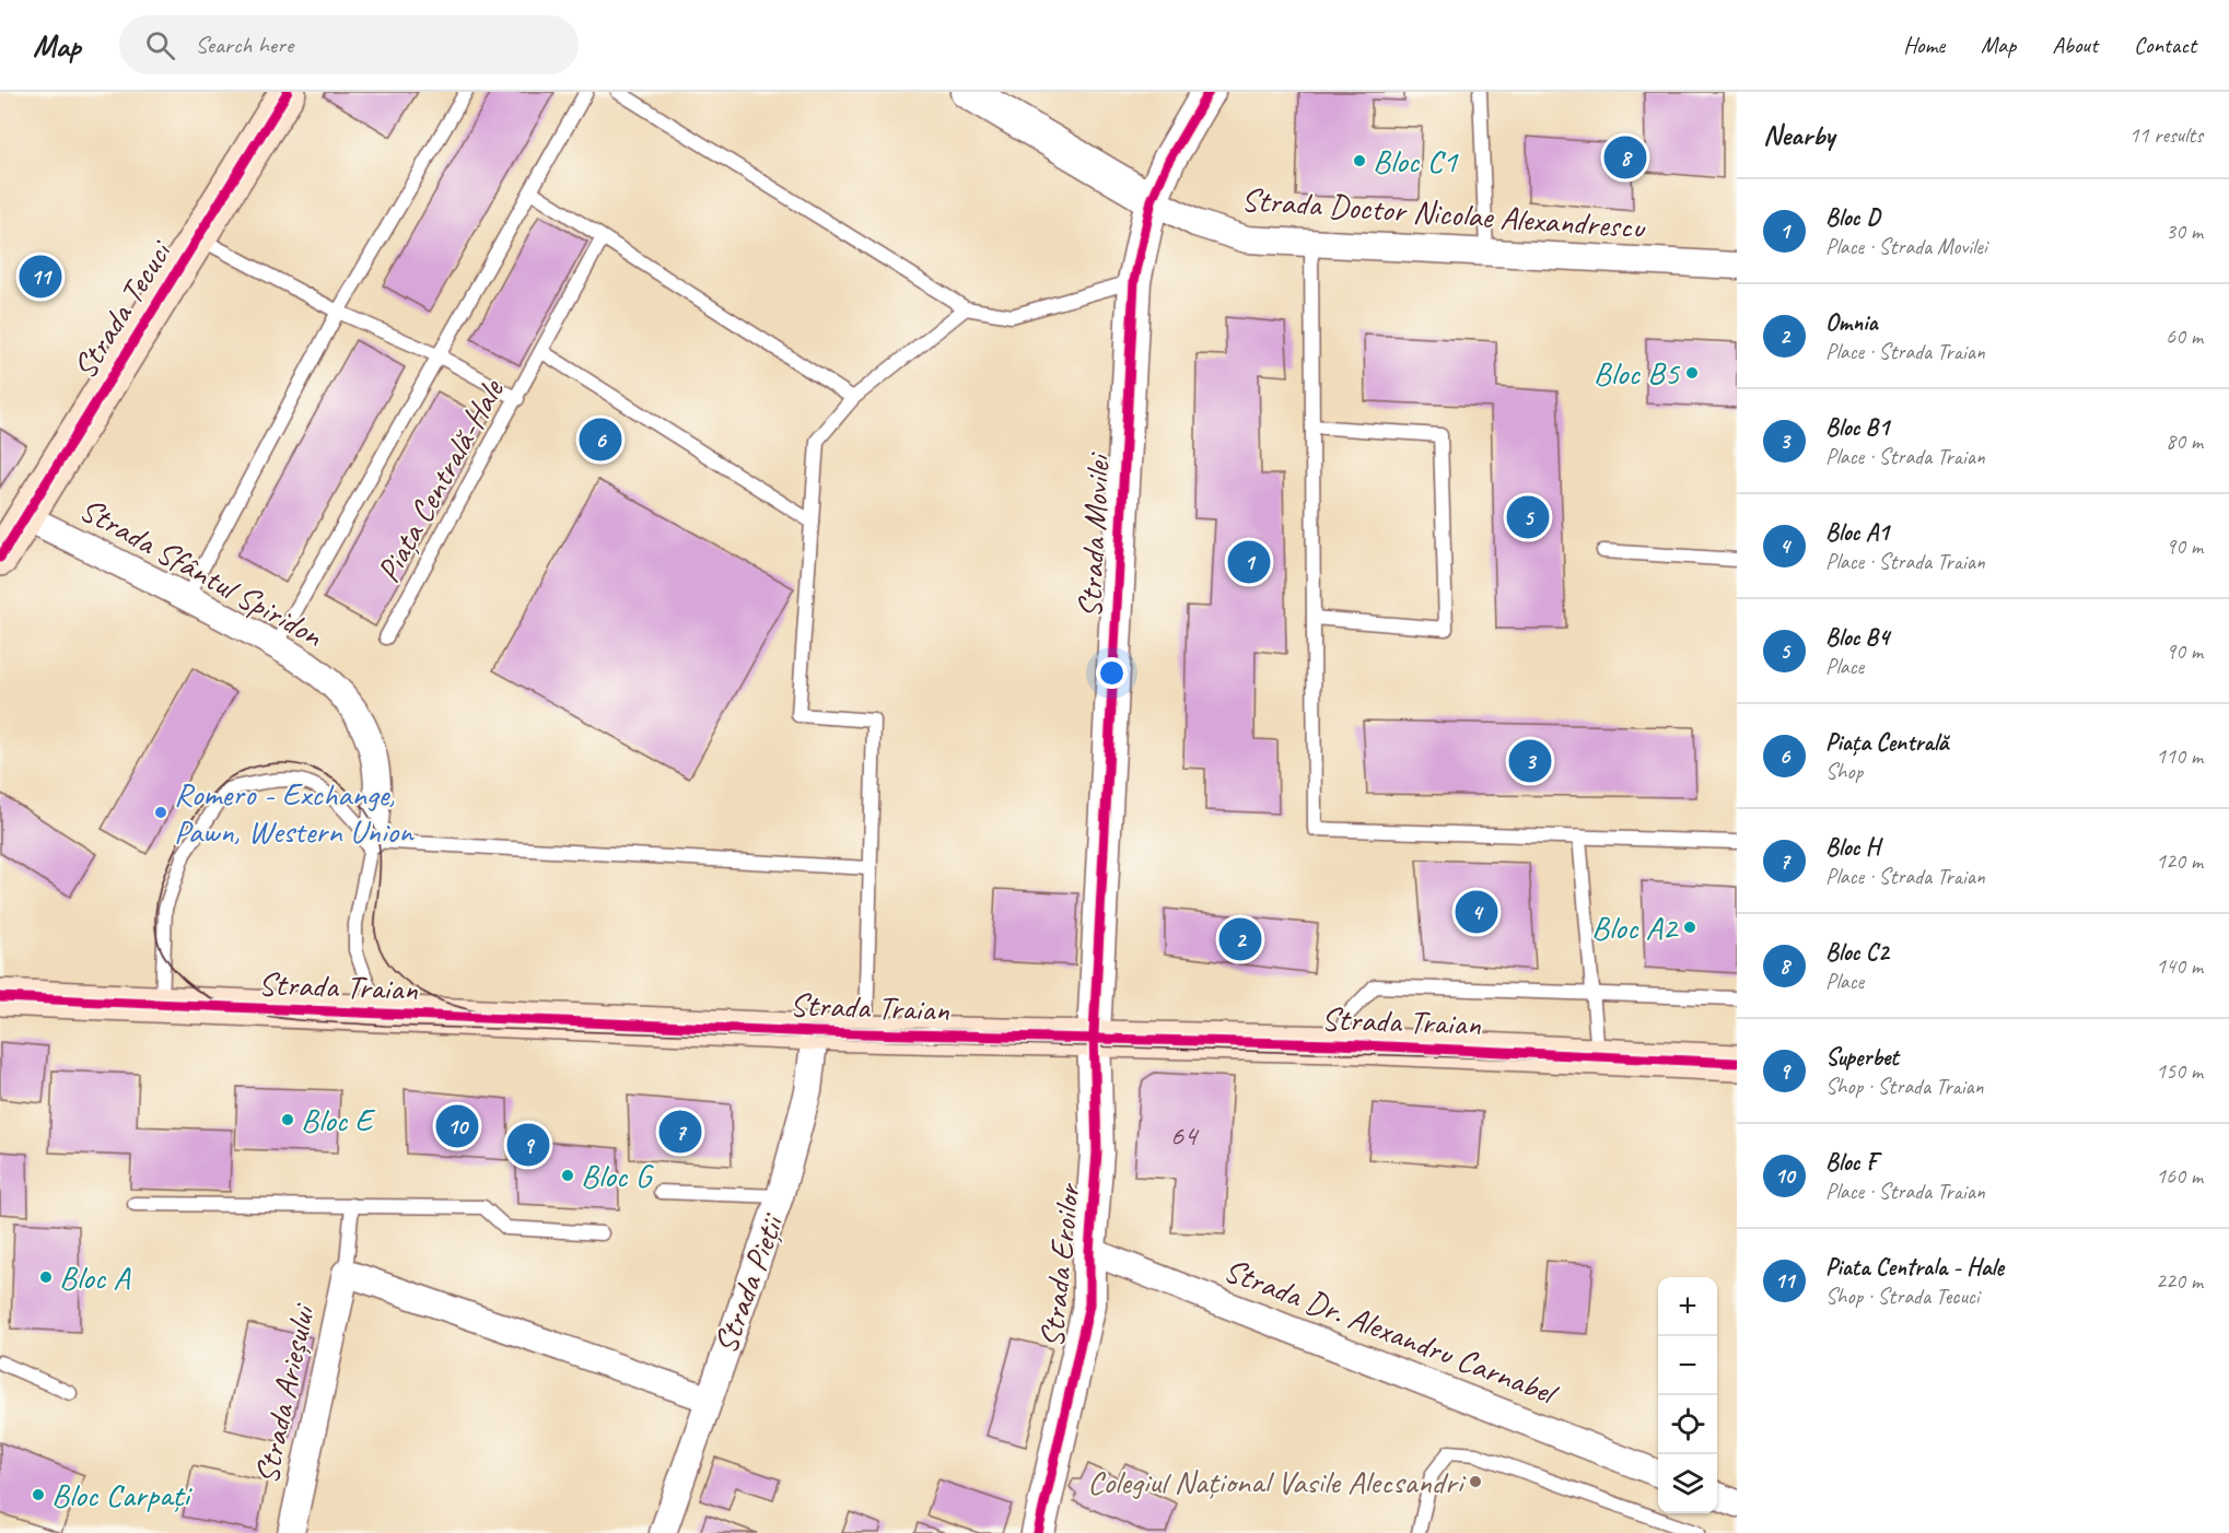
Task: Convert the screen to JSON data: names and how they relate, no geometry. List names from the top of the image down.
{
  "streets": {
    "main road": ["Strada Tecuci", "Strada Traian"],
    "street": [
      "Strada Doctor Nicolae Alexandrescu",
      "Strada Movilei",
      "Strada Sfântul Spiridon",
      "Strada Eroilor",
      "Strada Pieții",
      "Strada Dr. Alexandru Carnabel",
      "Strada Arieșului"
    ],
    "lane": ["Piața Centrală-Hale"]
  },
  "crossings": [
    ["Strada Doctor Nicolae Alexandrescu", "Strada Movilei"],
    ["Strada Tecuci", "Strada Sfântul Spiridon"],
    ["Strada Movilei", "Strada Traian"],
    ["Strada Movilei", "Strada Eroilor"],
    ["Strada Traian", "Strada Eroilor"],
    ["Strada Traian", "Strada Pieții"],
    ["Strada Eroilor", "Strada Dr. Alexandru Carnabel"]
  ],
  "places": [
    "Bloc C1",
    "Bloc B5",
    "Romero - Exchange, Pawn, Western Union",
    "Bloc A2",
    "Bloc E",
    "Bloc G",
    "Bloc A",
    "Colegiul Național Vasile Alecsandri",
    "Bloc Carpați"
  ],
  "house_numbers": ["64"],
  "page": {
    "header": "Map",
    "search": "Search here",
    "nav": [
      "Home",
      "Map",
      "About",
      "Contact"
    ],
    "heading": ["Nearby", "11 results"],
    "pins": [
      "8",
      "11",
      "6",
      "5",
      "1",
      "3",
      "4",
      "2",
      "10",
      "7",
      "9"
    ],
    "list": [
      {
        "mark": "1",
        "name": "Bloc D",
        "note": "Place · Strada Movilei",
        "value": "30 m"
      },
      {
        "mark": "2",
        "name": "Omnia",
        "note": "Place · Strada Traian",
        "value": "60 m"
      },
      {
        "mark": "3",
        "name": "Bloc B1",
        "note": "Place · Strada Traian",
        "value": "80 m"
      },
      {
        "mark": "4",
        "name": "Bloc A1",
        "note": "Place · Strada Traian",
        "value": "90 m"
      },
      {
        "mark": "5",
        "name": "Bloc B4",
        "note": "Place",
        "value": "90 m"
      },
      {
        "mark": "6",
        "name": "Piața Centrală",
        "note": "Shop",
        "value": "110 m"
      },
      {
        "mark": "7",
        "name": "Bloc H",
        "note": "Place · Strada Traian",
        "value": "120 m"
      },
      {
        "mark": "8",
        "name": "Bloc C2",
        "note": "Place",
        "value": "140 m"
      },
      {
        "mark": "9",
        "name": "Superbet",
        "note": "Shop · Strada Traian",
        "value": "150 m"
      },
      {
        "mark": "10",
        "name": "Bloc F",
        "note": "Place · Strada Traian",
        "value": "160 m"
      },
      {
        "mark": "11",
        "name": "Piata Centrala - Hale",
        "note": "Shop · Strada Tecuci",
        "value": "220 m"
      }
    ],
    "map_buttons": ["+", "−"]
  }
}
